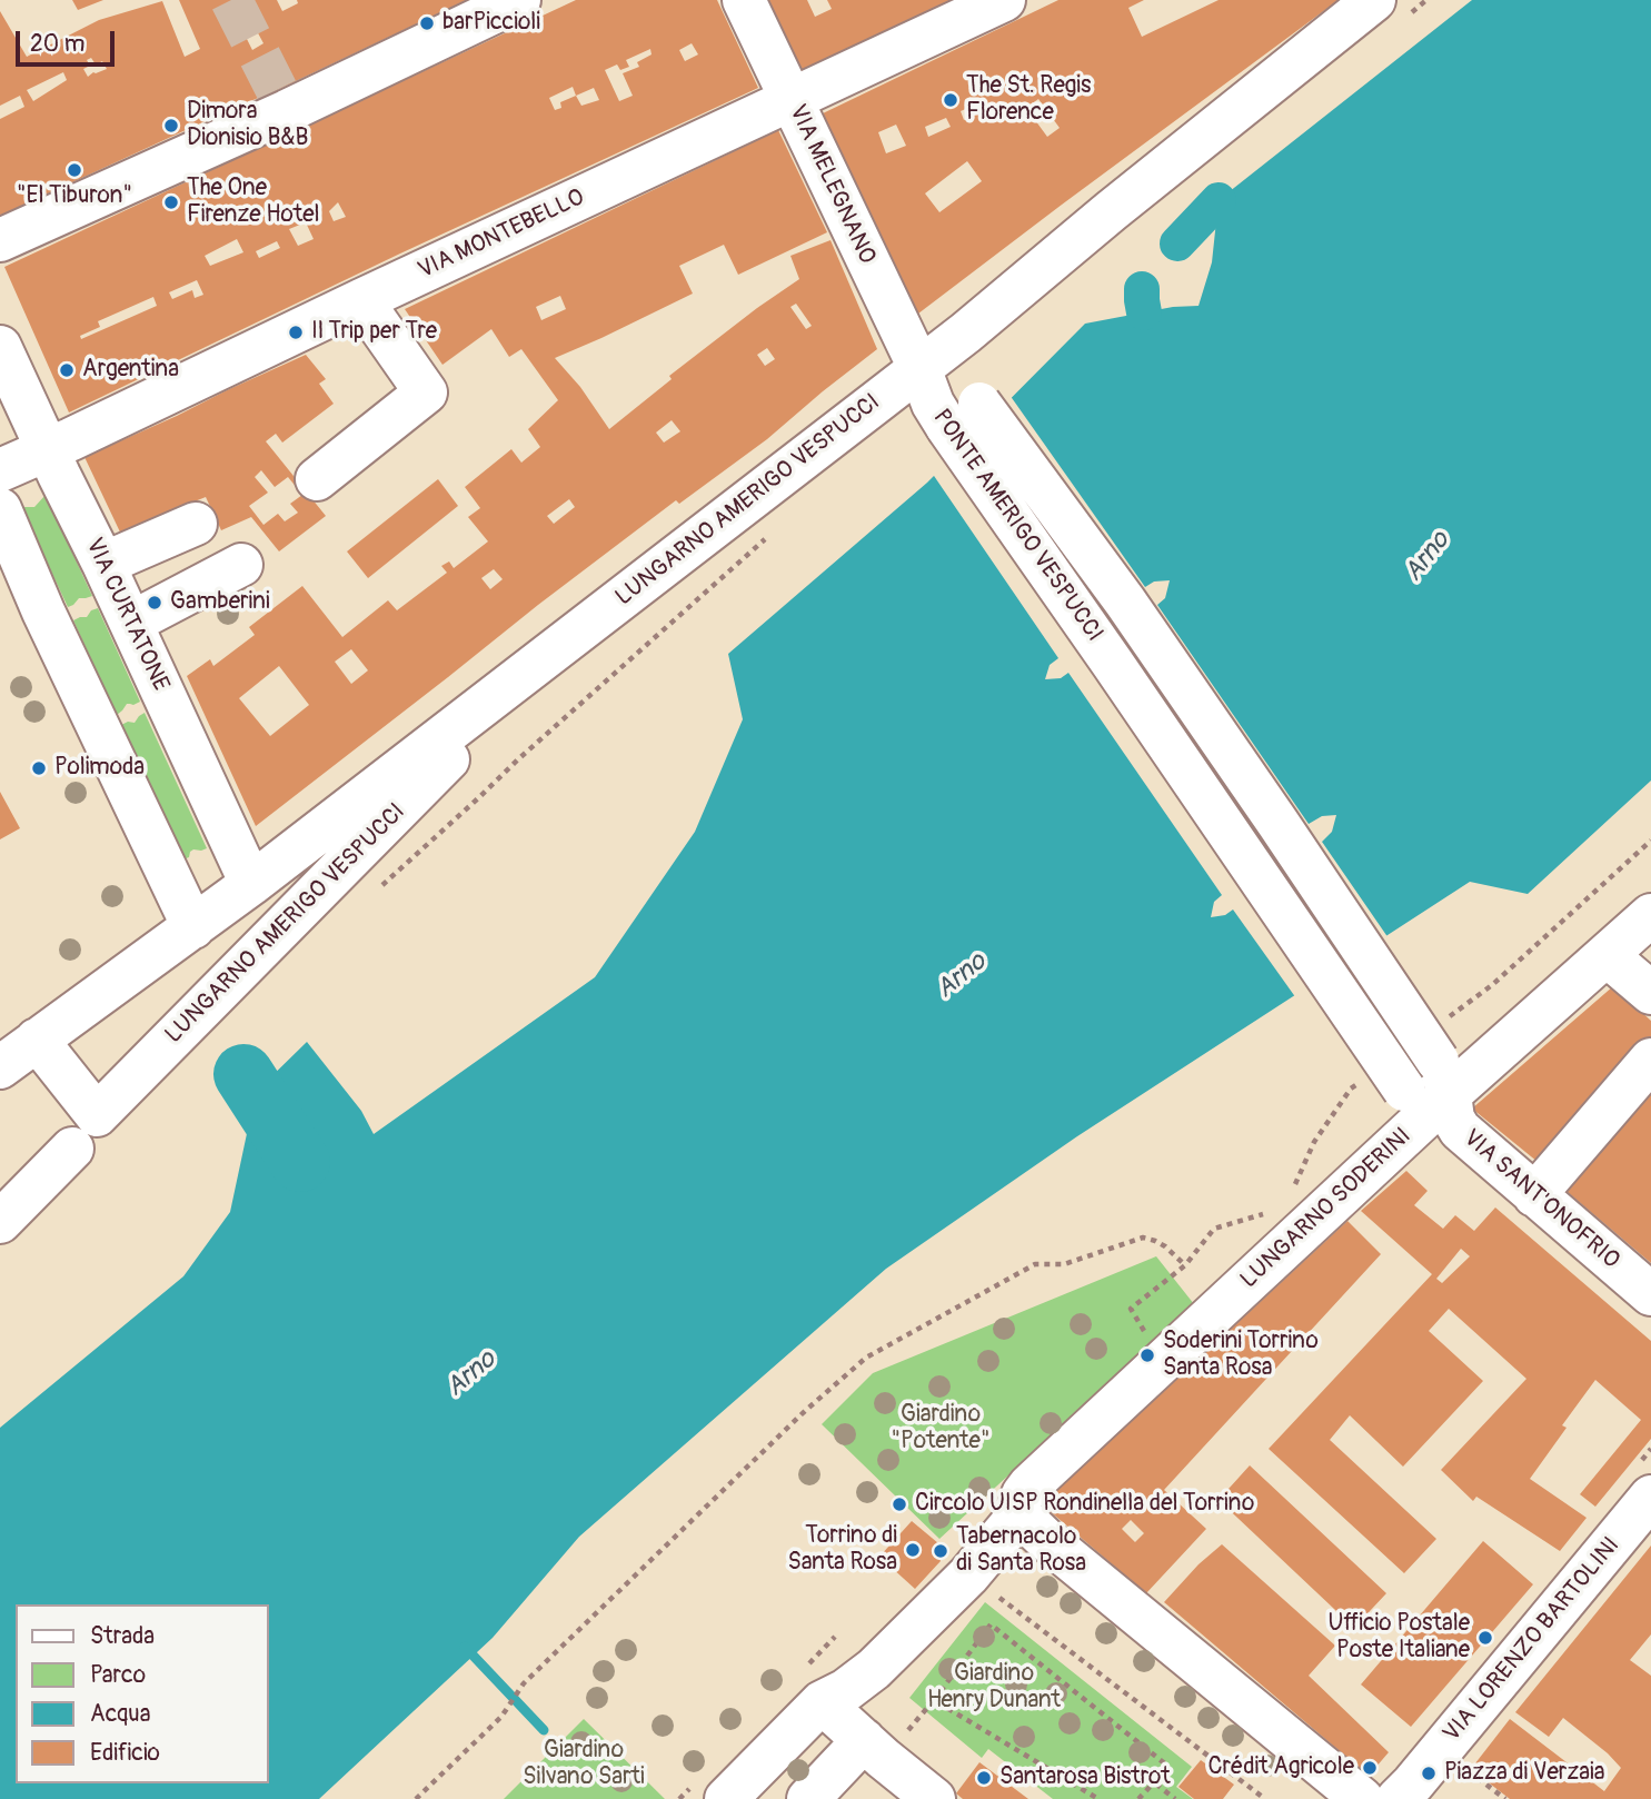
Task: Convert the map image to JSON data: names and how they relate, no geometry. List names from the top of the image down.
{
  "streets": {
    "street": [
      "VIA MELEGNANO",
      "VIA MONTEBELLO",
      "LUNGARNO AMERIGO VESPUCCI",
      "PONTE AMERIGO VESPUCCI",
      "VIA CURTATONE",
      "VIA SANT'ONOFRIO",
      "LUNGARNO SODERINI",
      "VIA LORENZO BARTOLINI"
    ]
  },
  "crossings": [
    ["VIA MELEGNANO", "VIA MONTEBELLO"],
    ["VIA MELEGNANO", "LUNGARNO AMERIGO VESPUCCI"],
    ["VIA MELEGNANO", "PONTE AMERIGO VESPUCCI"],
    ["VIA MONTEBELLO", "VIA CURTATONE"],
    ["LUNGARNO AMERIGO VESPUCCI", "PONTE AMERIGO VESPUCCI"],
    ["LUNGARNO AMERIGO VESPUCCI", "VIA CURTATONE"],
    ["PONTE AMERIGO VESPUCCI", "VIA SANT'ONOFRIO"],
    ["PONTE AMERIGO VESPUCCI", "LUNGARNO SODERINI"],
    ["VIA SANT'ONOFRIO", "LUNGARNO SODERINI"]
  ],
  "water": ["Arno"],
  "parks": ["Giardino \"Potente\"", "Giardino Henry Dunant", "Giardino Silvano Sarti"],
  "places": [
    "barPiccioli",
    "The St. Regis Florence",
    "Dimora Dionisio B&B",
    "\"El Tiburon\"",
    "The One Firenze Hotel",
    "Il Trip per Tre",
    "Argentina",
    "Gamberini",
    "Polimoda",
    "Soderini Torrino Santa Rosa",
    "Circolo UISP Rondinella del Torrino",
    "Torrino di Santa Rosa",
    "Tabernacolo di Santa Rosa",
    "Ufficio Postale Poste Italiane",
    "Crédit Agricole",
    "Piazza di Verzaia",
    "Santarosa Bistrot"
  ],
  "legend": [
    "Strada",
    "Parco",
    "Acqua",
    "Edificio"
  ],
  "scale_bar": "20 m"
}
